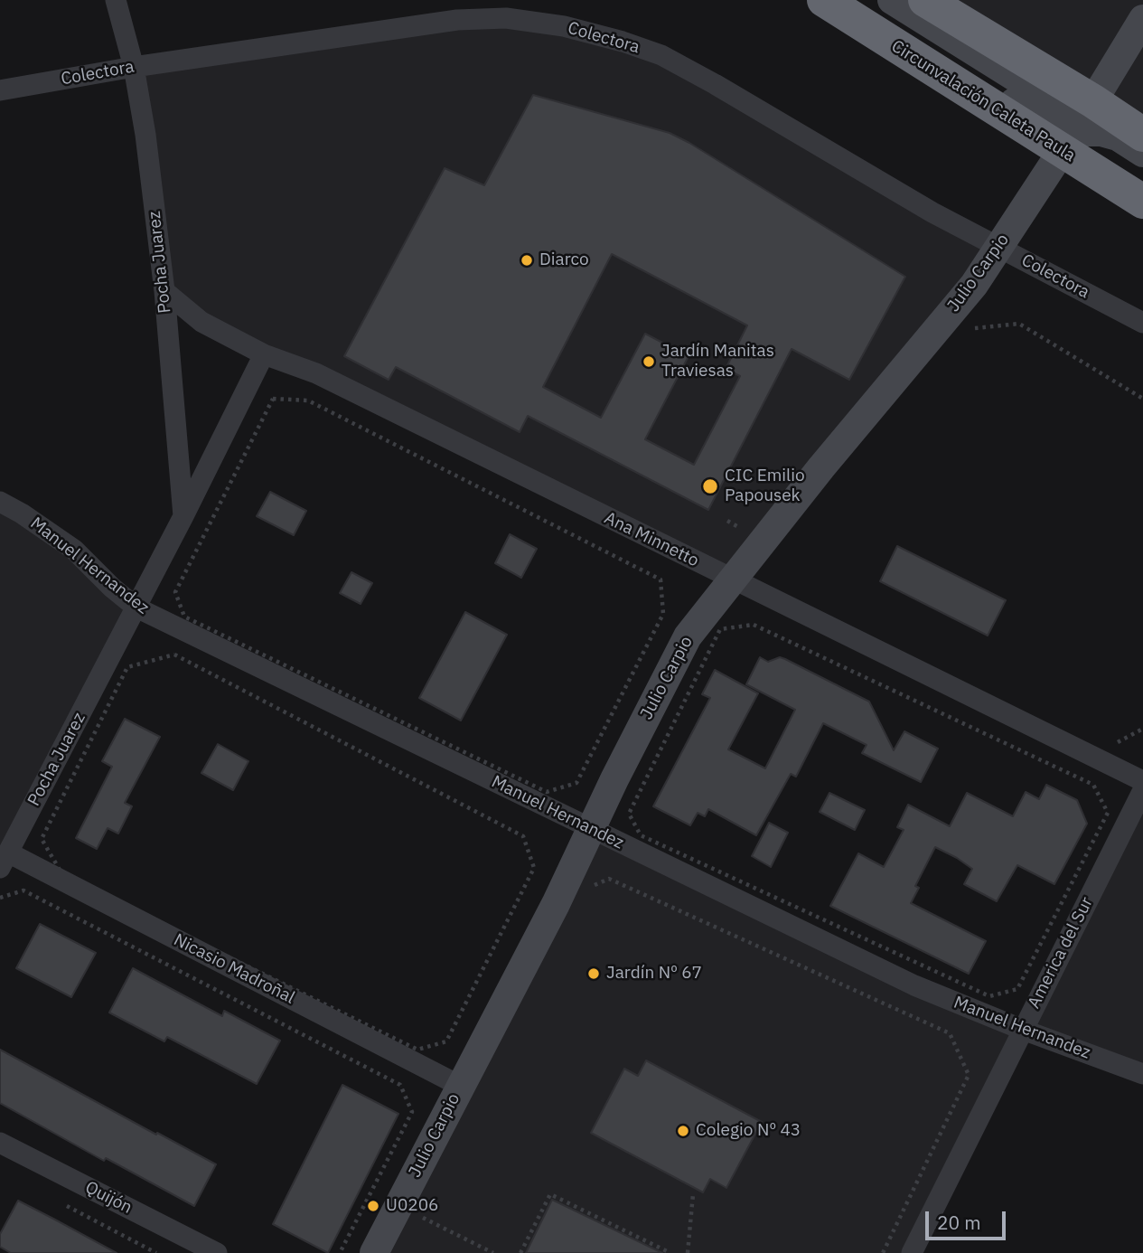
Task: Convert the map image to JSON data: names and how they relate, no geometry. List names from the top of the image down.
{
  "streets": {
    "highway": ["Circunvalación Caleta Paula"],
    "street": [
      "Colectora",
      "Pocha Juarez",
      "Julio Carpio",
      "Ana Minnetto",
      "Manuel Hernandez",
      "America del Sur",
      "Nicasio Madroñal",
      "Quijón"
    ]
  },
  "crossings": [
    ["Colectora", "Pocha Juarez"],
    ["Colectora", "Julio Carpio"],
    ["Circunvalación Caleta Paula", "Julio Carpio"],
    ["Pocha Juarez", "Ana Minnetto"],
    ["Pocha Juarez", "Manuel Hernandez"],
    ["Pocha Juarez", "Nicasio Madroñal"],
    ["Julio Carpio", "Ana Minnetto"],
    ["Julio Carpio", "Manuel Hernandez"],
    ["Julio Carpio", "Nicasio Madroñal"],
    ["Manuel Hernandez", "America del Sur"]
  ],
  "places": [
    "Diarco",
    "Jardín Manitas Traviesas",
    "CIC Emilio Papousek",
    "Jardín Nº 67",
    "Colegio Nº 43",
    "U0206"
  ],
  "scale_bar": "20 m"
}
